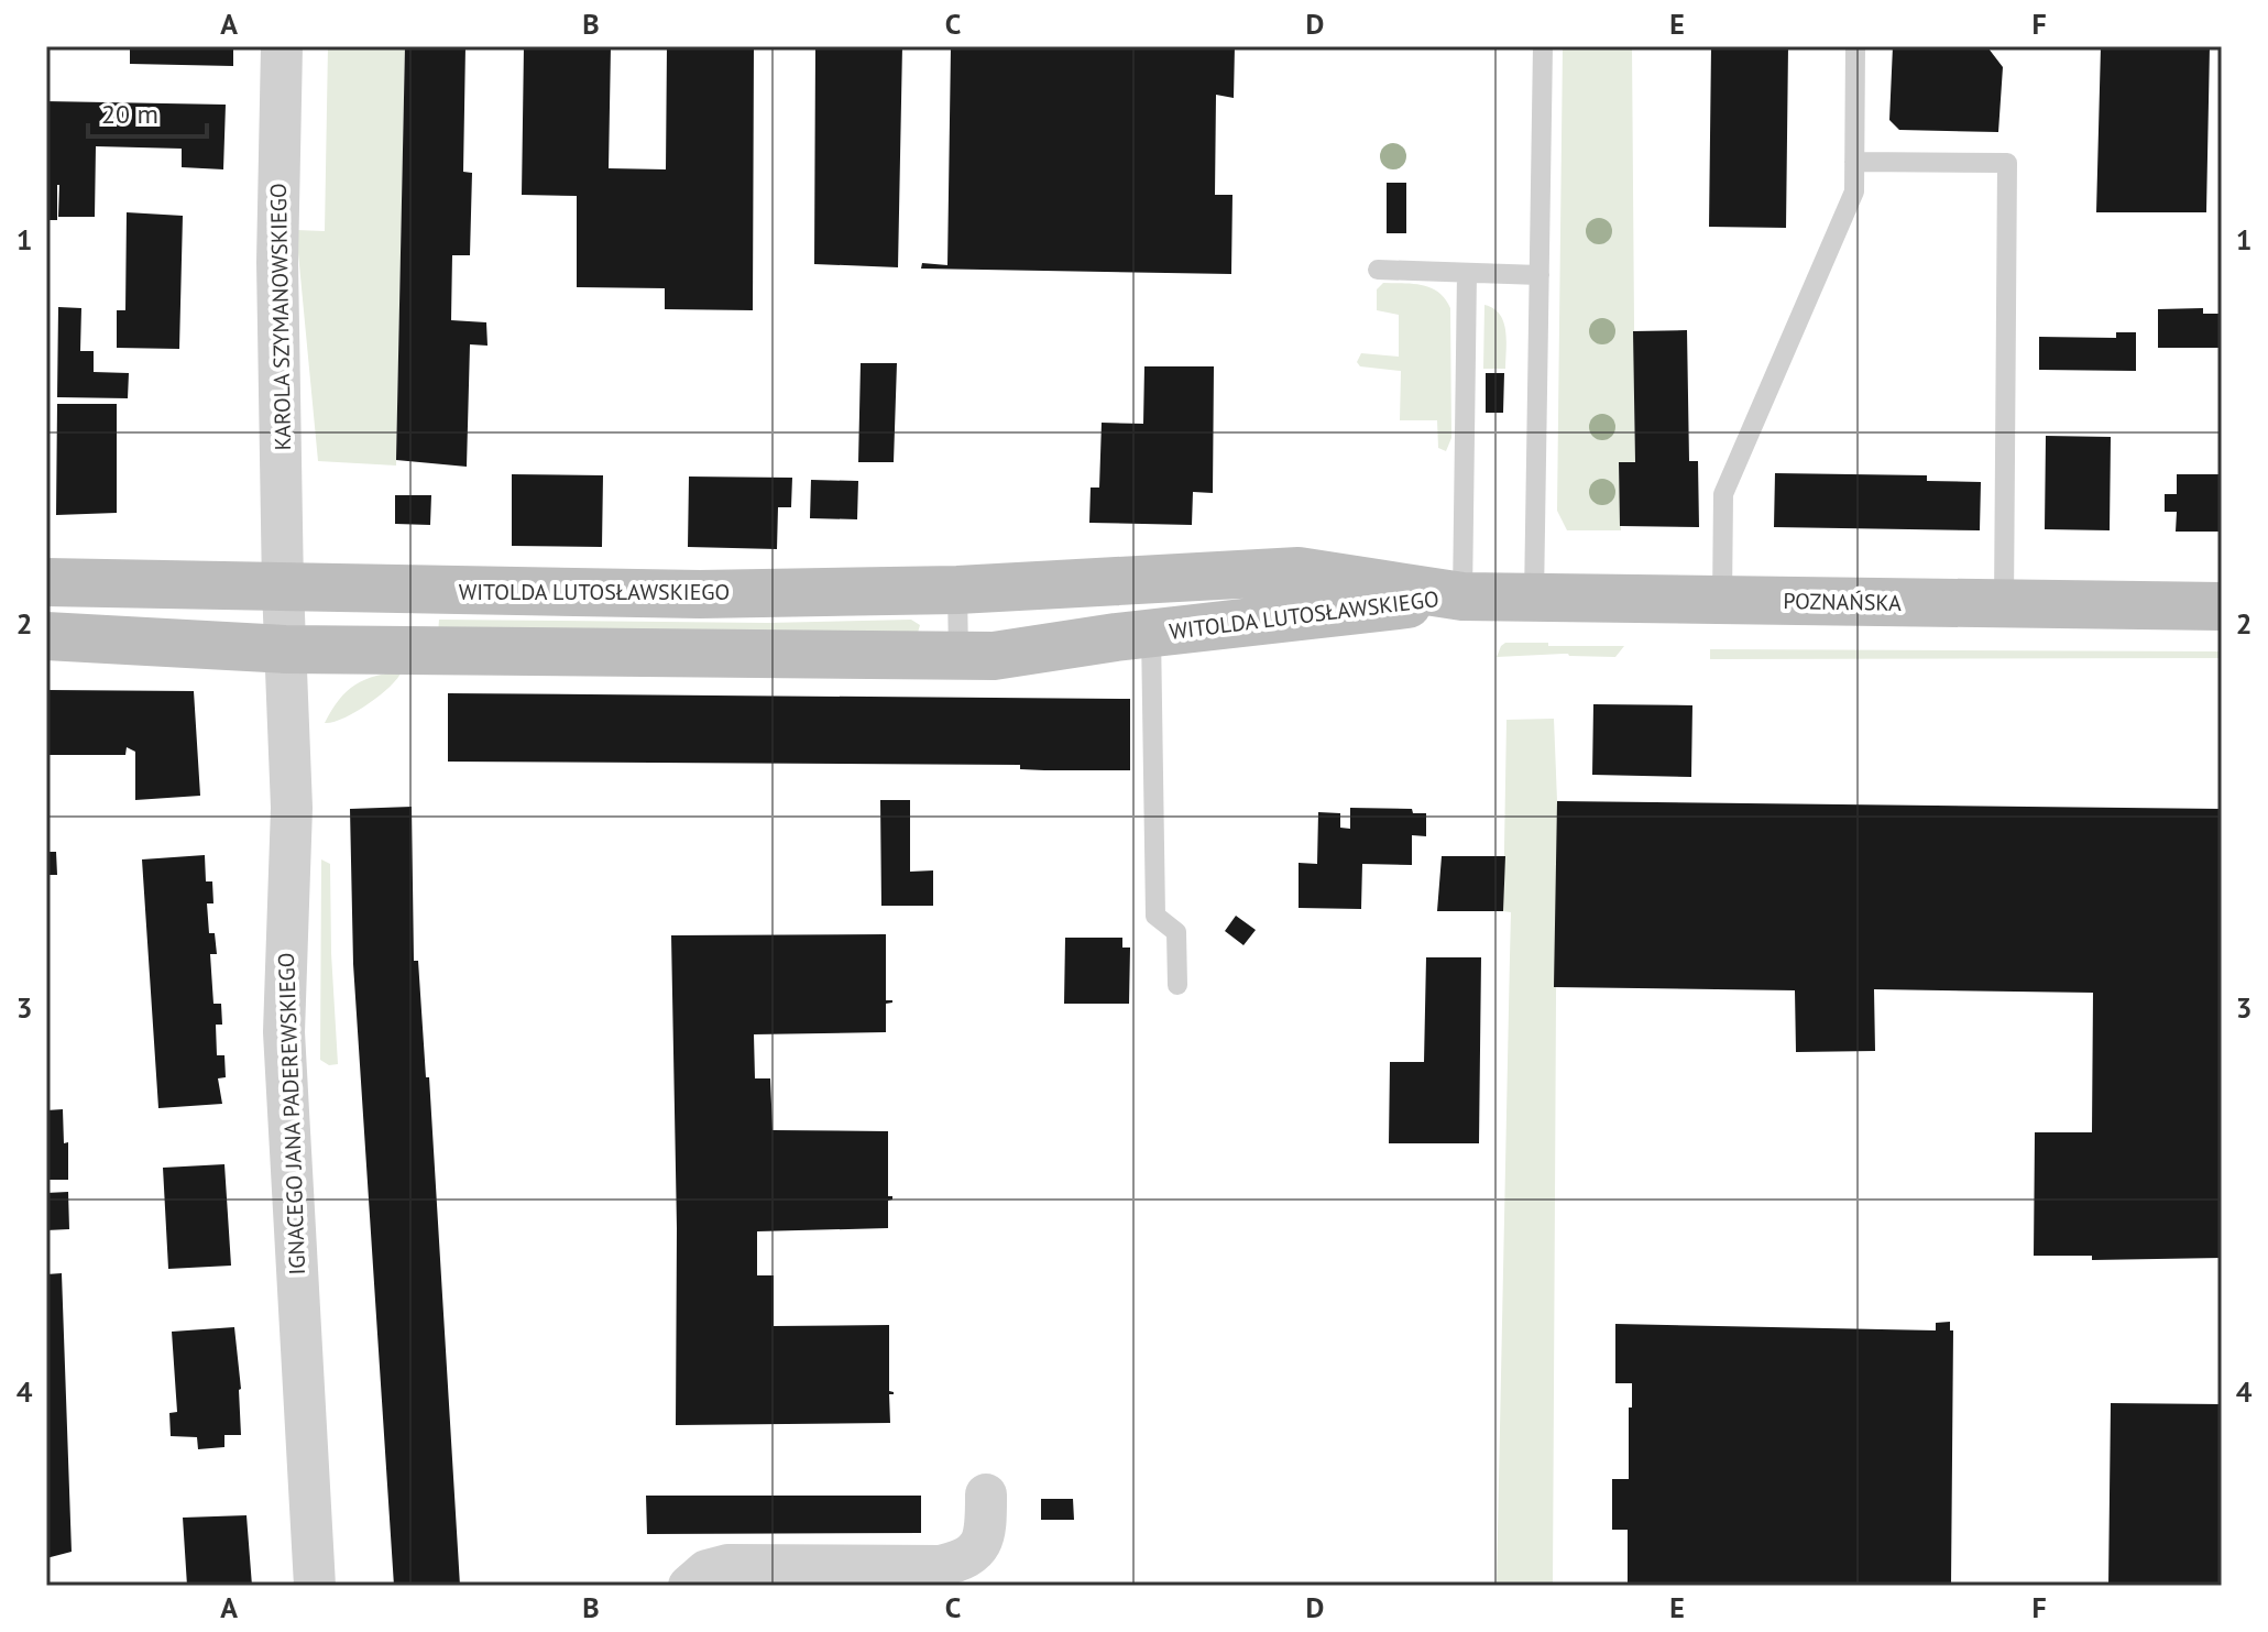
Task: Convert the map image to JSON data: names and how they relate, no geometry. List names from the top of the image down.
{
  "streets": {
    "main road": ["WITOLDA LUTOSŁAWSKIEGO", "POZNAŃSKA"],
    "street": ["KAROLA SZYMANOWSKIEGO", "IGNACEGO JANA PADEREWSKIEGO"]
  },
  "crossings": [
    ["KAROLA SZYMANOWSKIEGO", "WITOLDA LUTOSŁAWSKIEGO"],
    ["KAROLA SZYMANOWSKIEGO", "IGNACEGO JANA PADEREWSKIEGO"],
    ["WITOLDA LUTOSŁAWSKIEGO", "POZNAŃSKA"],
    ["WITOLDA LUTOSŁAWSKIEGO", "IGNACEGO JANA PADEREWSKIEGO"]
  ],
  "scale_bar": "20 m",
  "grid": {
    "columns": [
      "A",
      "B",
      "C",
      "D",
      "E",
      "F"
    ],
    "rows": [
      "1",
      "2",
      "3",
      "4"
    ]
  }
}
